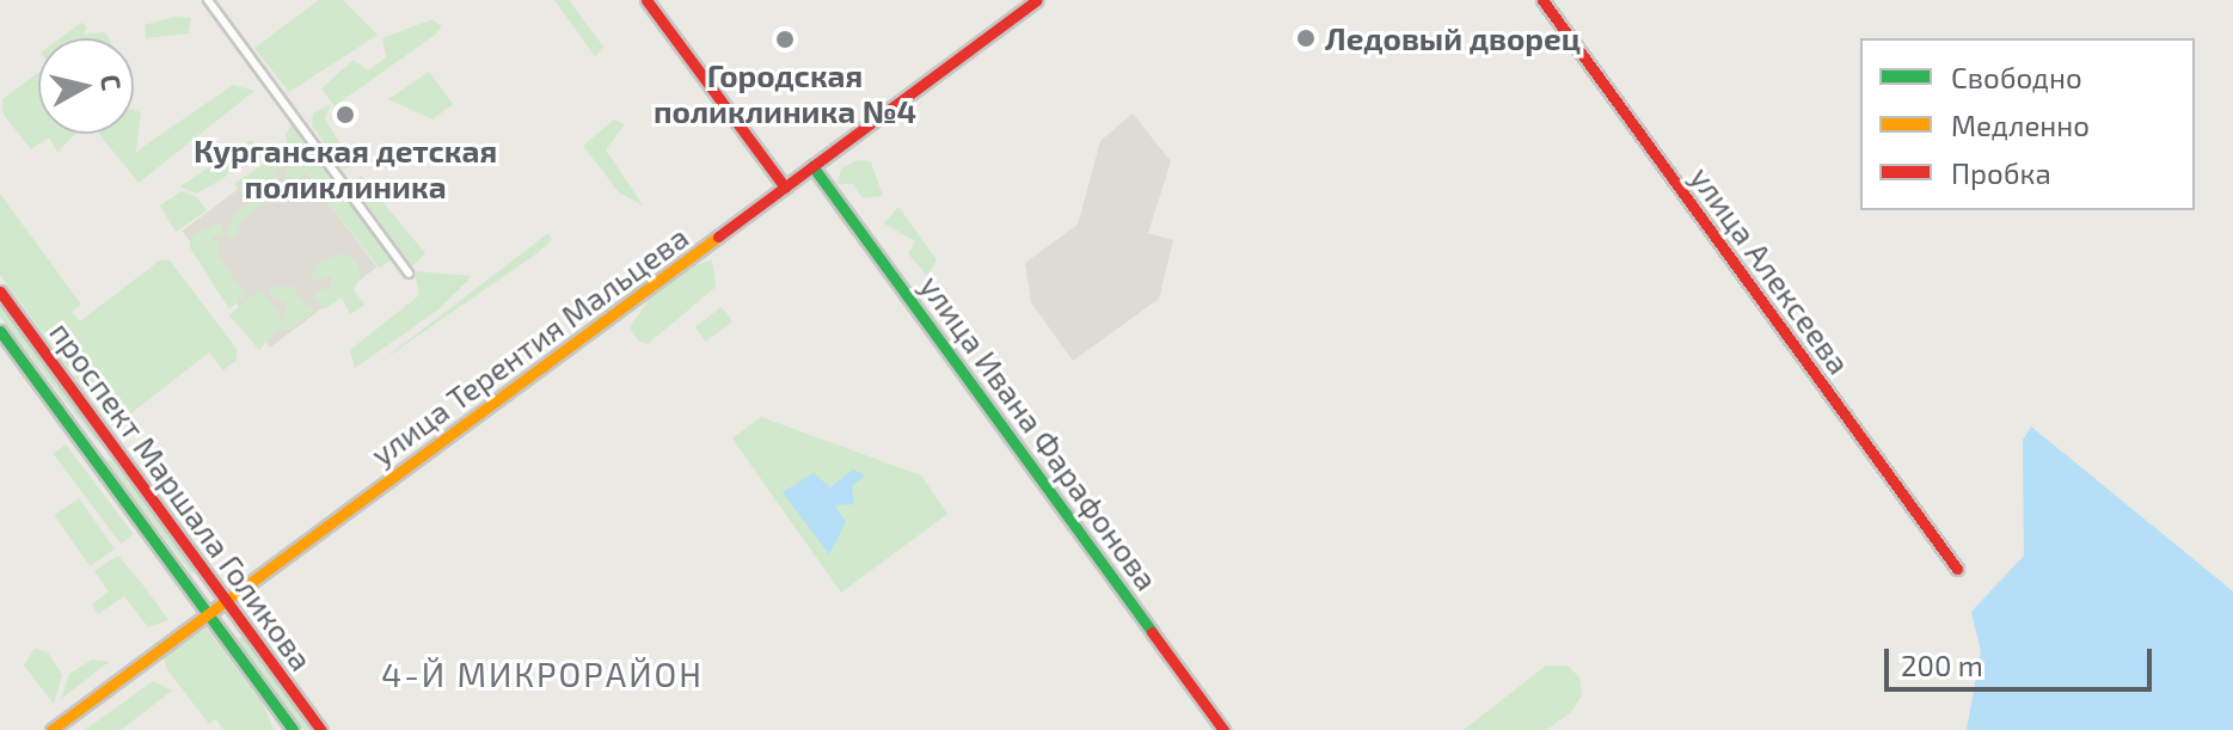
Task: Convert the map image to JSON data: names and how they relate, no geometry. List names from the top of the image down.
{
  "streets": {
    "street": [
      "улица Алексеева",
      "улица Терентия Мальцева",
      "улица Ивана Фарафонова",
      "проспект Маршала Голикова"
    ]
  },
  "crossings": [
    ["улица Терентия Мальцева", "улица Ивана Фарафонова"],
    ["улица Терентия Мальцева", "проспект Маршала Голикова"]
  ],
  "districts": ["4-Й МИКРОРАЙОН"],
  "places": ["Ледовый дворец", "Городская поликлиника №4", "Курганская детская поликлиника"],
  "legend": ["Свободно", "Медленно", "Пробка"],
  "scale_bar": "200 m",
  "north": "right"
}
